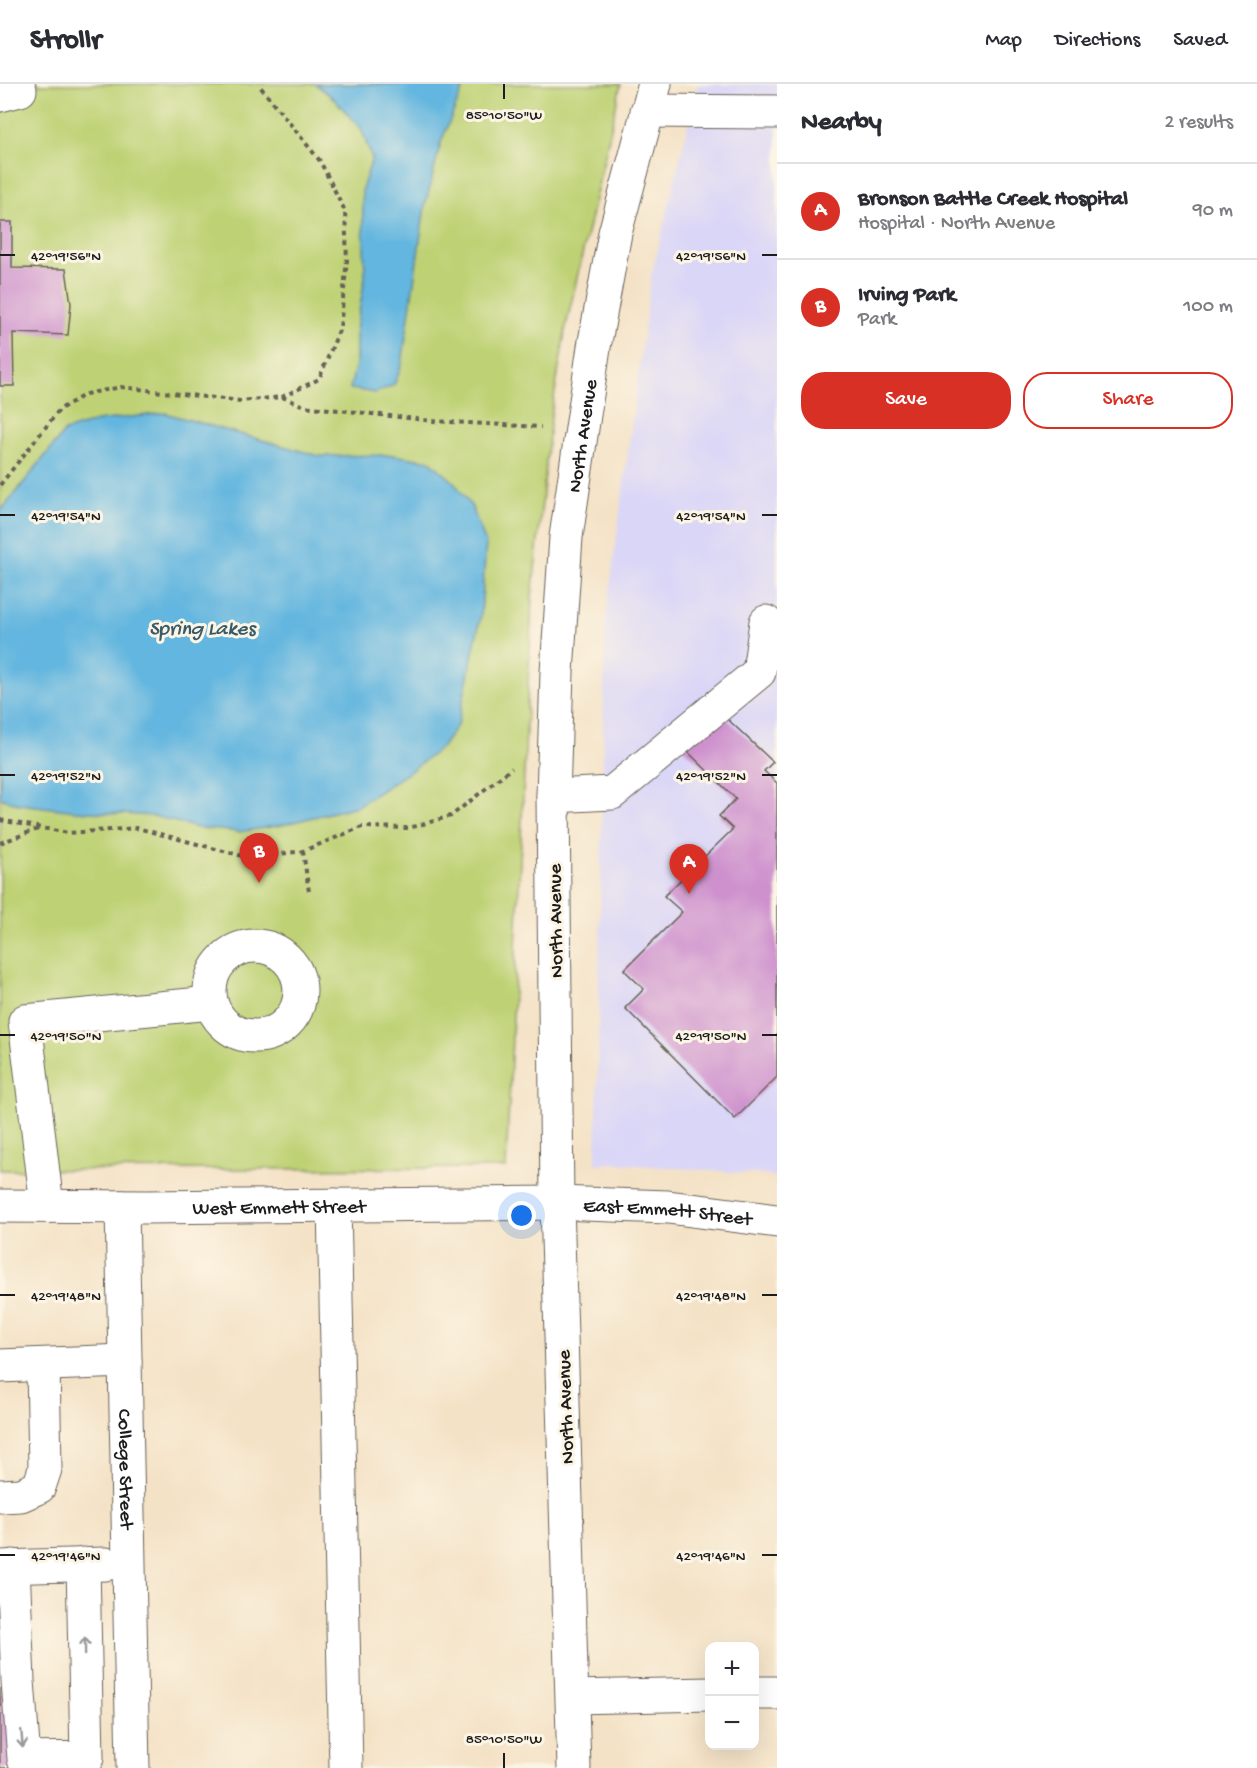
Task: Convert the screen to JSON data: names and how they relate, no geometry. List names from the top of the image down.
{
  "streets": {
    "street": [
      "North Avenue",
      "West Emmett Street",
      "East Emmett Street",
      "College Street"
    ]
  },
  "crossings": [
    ["North Avenue", "West Emmett Street"],
    ["North Avenue", "East Emmett Street"],
    ["West Emmett Street", "East Emmett Street"],
    ["West Emmett Street", "College Street"]
  ],
  "water": ["Spring Lakes"],
  "page": {
    "header": "Strollr",
    "nav": ["Map", "Directions", "Saved"],
    "heading": ["Nearby", "2 results"],
    "list": [
      {
        "mark": "A",
        "name": "Bronson Battle Creek Hospital",
        "note": "Hospital · North Avenue",
        "value": "90 m"
      },
      {
        "mark": "B",
        "name": "Irving Park",
        "note": "Park",
        "value": "100 m"
      }
    ],
    "buttons": ["Save", "Share"],
    "pins": ["B", "A"],
    "map_buttons": ["+", "−"]
  },
  "coordinates": [
    "85°10'50\"W",
    "42°19'56\"N",
    "42°19'54\"N",
    "42°19'52\"N",
    "42°19'50\"N",
    "42°19'48\"N",
    "42°19'46\"N"
  ]
}
